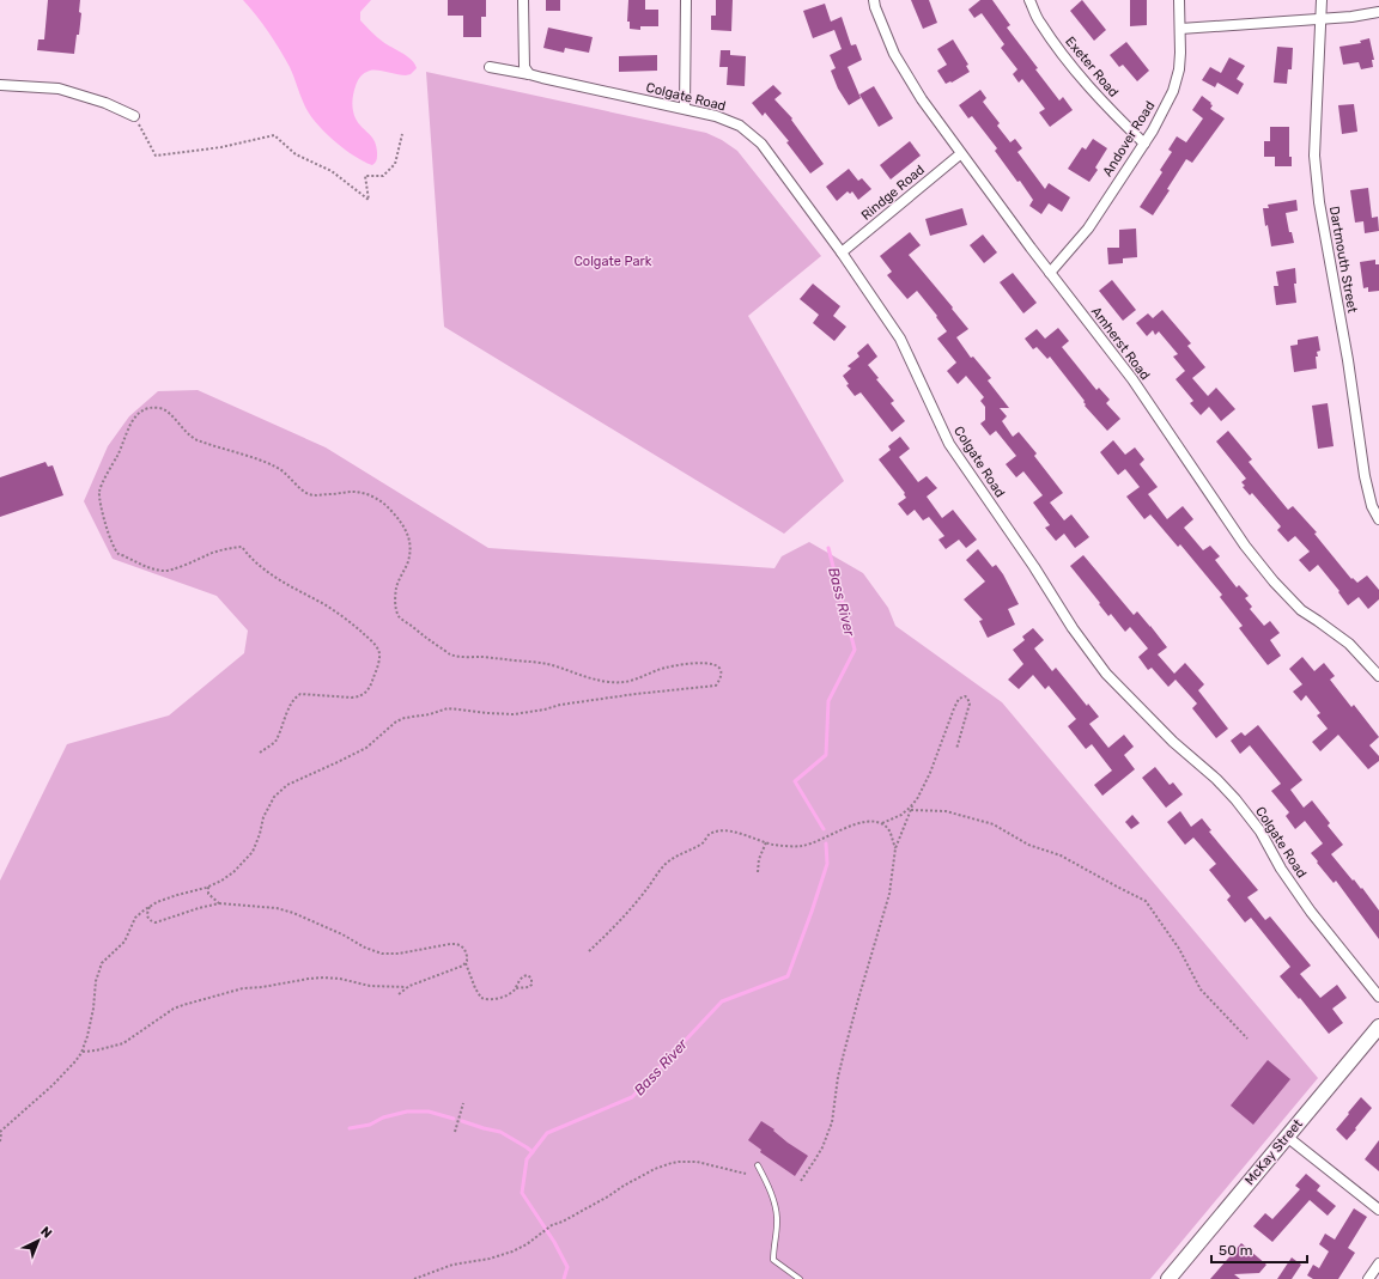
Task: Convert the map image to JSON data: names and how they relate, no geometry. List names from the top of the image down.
{
  "streets": {
    "main road": ["McKay Street"],
    "street": [
      "Exeter Road",
      "Colgate Road",
      "Andover Road",
      "Rindge Road",
      "Dartmouth Street",
      "Amherst Road"
    ]
  },
  "crossings": [
    ["Exeter Road", "Andover Road"],
    ["Colgate Road", "Rindge Road"],
    ["Andover Road", "Amherst Road"],
    ["Rindge Road", "Amherst Road"]
  ],
  "water": ["Bass River"],
  "parks": ["Colgate Park"],
  "scale_bar": "50 m",
  "north": "top right"
}
